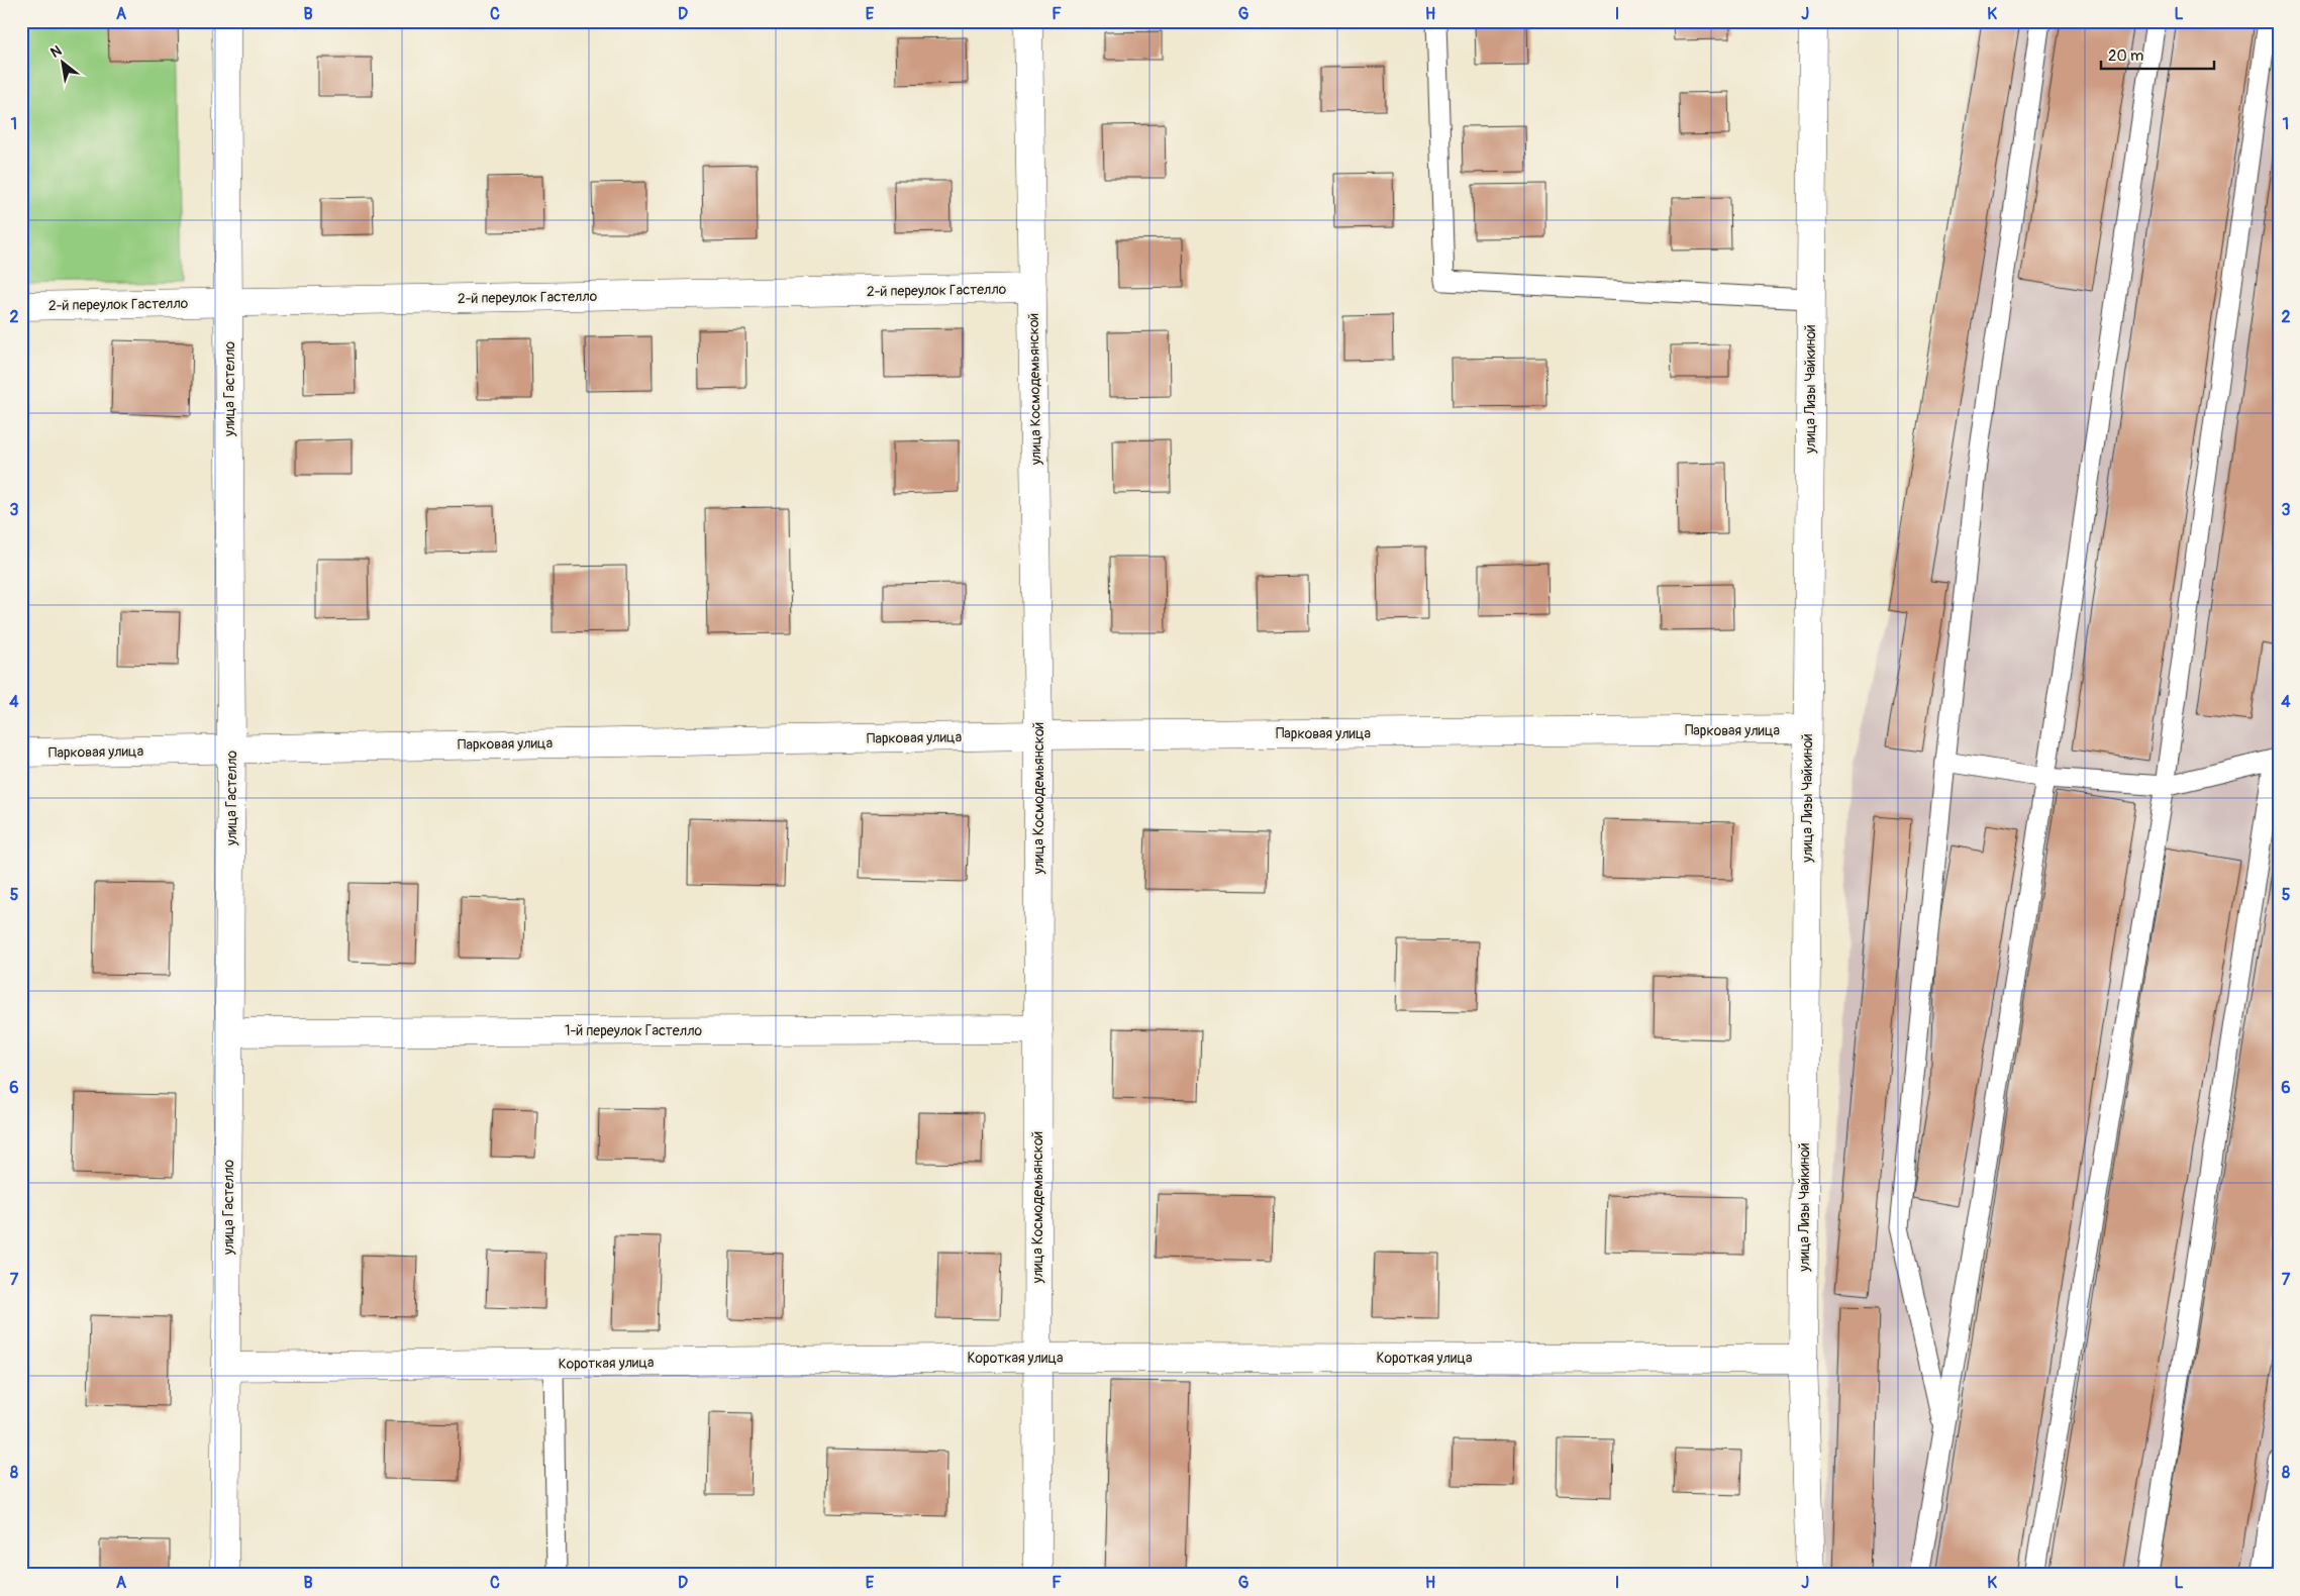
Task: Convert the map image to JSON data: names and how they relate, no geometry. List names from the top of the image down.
{
  "streets": {
    "street": [
      "2-й переулок Гастелло",
      "улица Гастелло",
      "улица Космодемьянской",
      "улица Лизы Чайкиной",
      "Парковая улица",
      "1-й переулок Гастелло",
      "Короткая улица"
    ]
  },
  "crossings": [
    ["2-й переулок Гастелло", "улица Гастелло"],
    ["2-й переулок Гастелло", "улица Космодемьянской"],
    ["улица Гастелло", "Парковая улица"],
    ["улица Гастелло", "1-й переулок Гастелло"],
    ["улица Гастелло", "Короткая улица"],
    ["улица Космодемьянской", "Парковая улица"],
    ["улица Космодемьянской", "1-й переулок Гастелло"],
    ["улица Космодемьянской", "Короткая улица"],
    ["улица Лизы Чайкиной", "Парковая улица"],
    ["улица Лизы Чайкиной", "Короткая улица"]
  ],
  "scale_bar": "20 m",
  "north": "top left",
  "grid": {
    "columns": [
      "A",
      "B",
      "C",
      "D",
      "E",
      "F",
      "G",
      "H",
      "I",
      "J",
      "K",
      "L"
    ],
    "rows": [
      "1",
      "2",
      "3",
      "4",
      "5",
      "6",
      "7",
      "8"
    ]
  }
}
